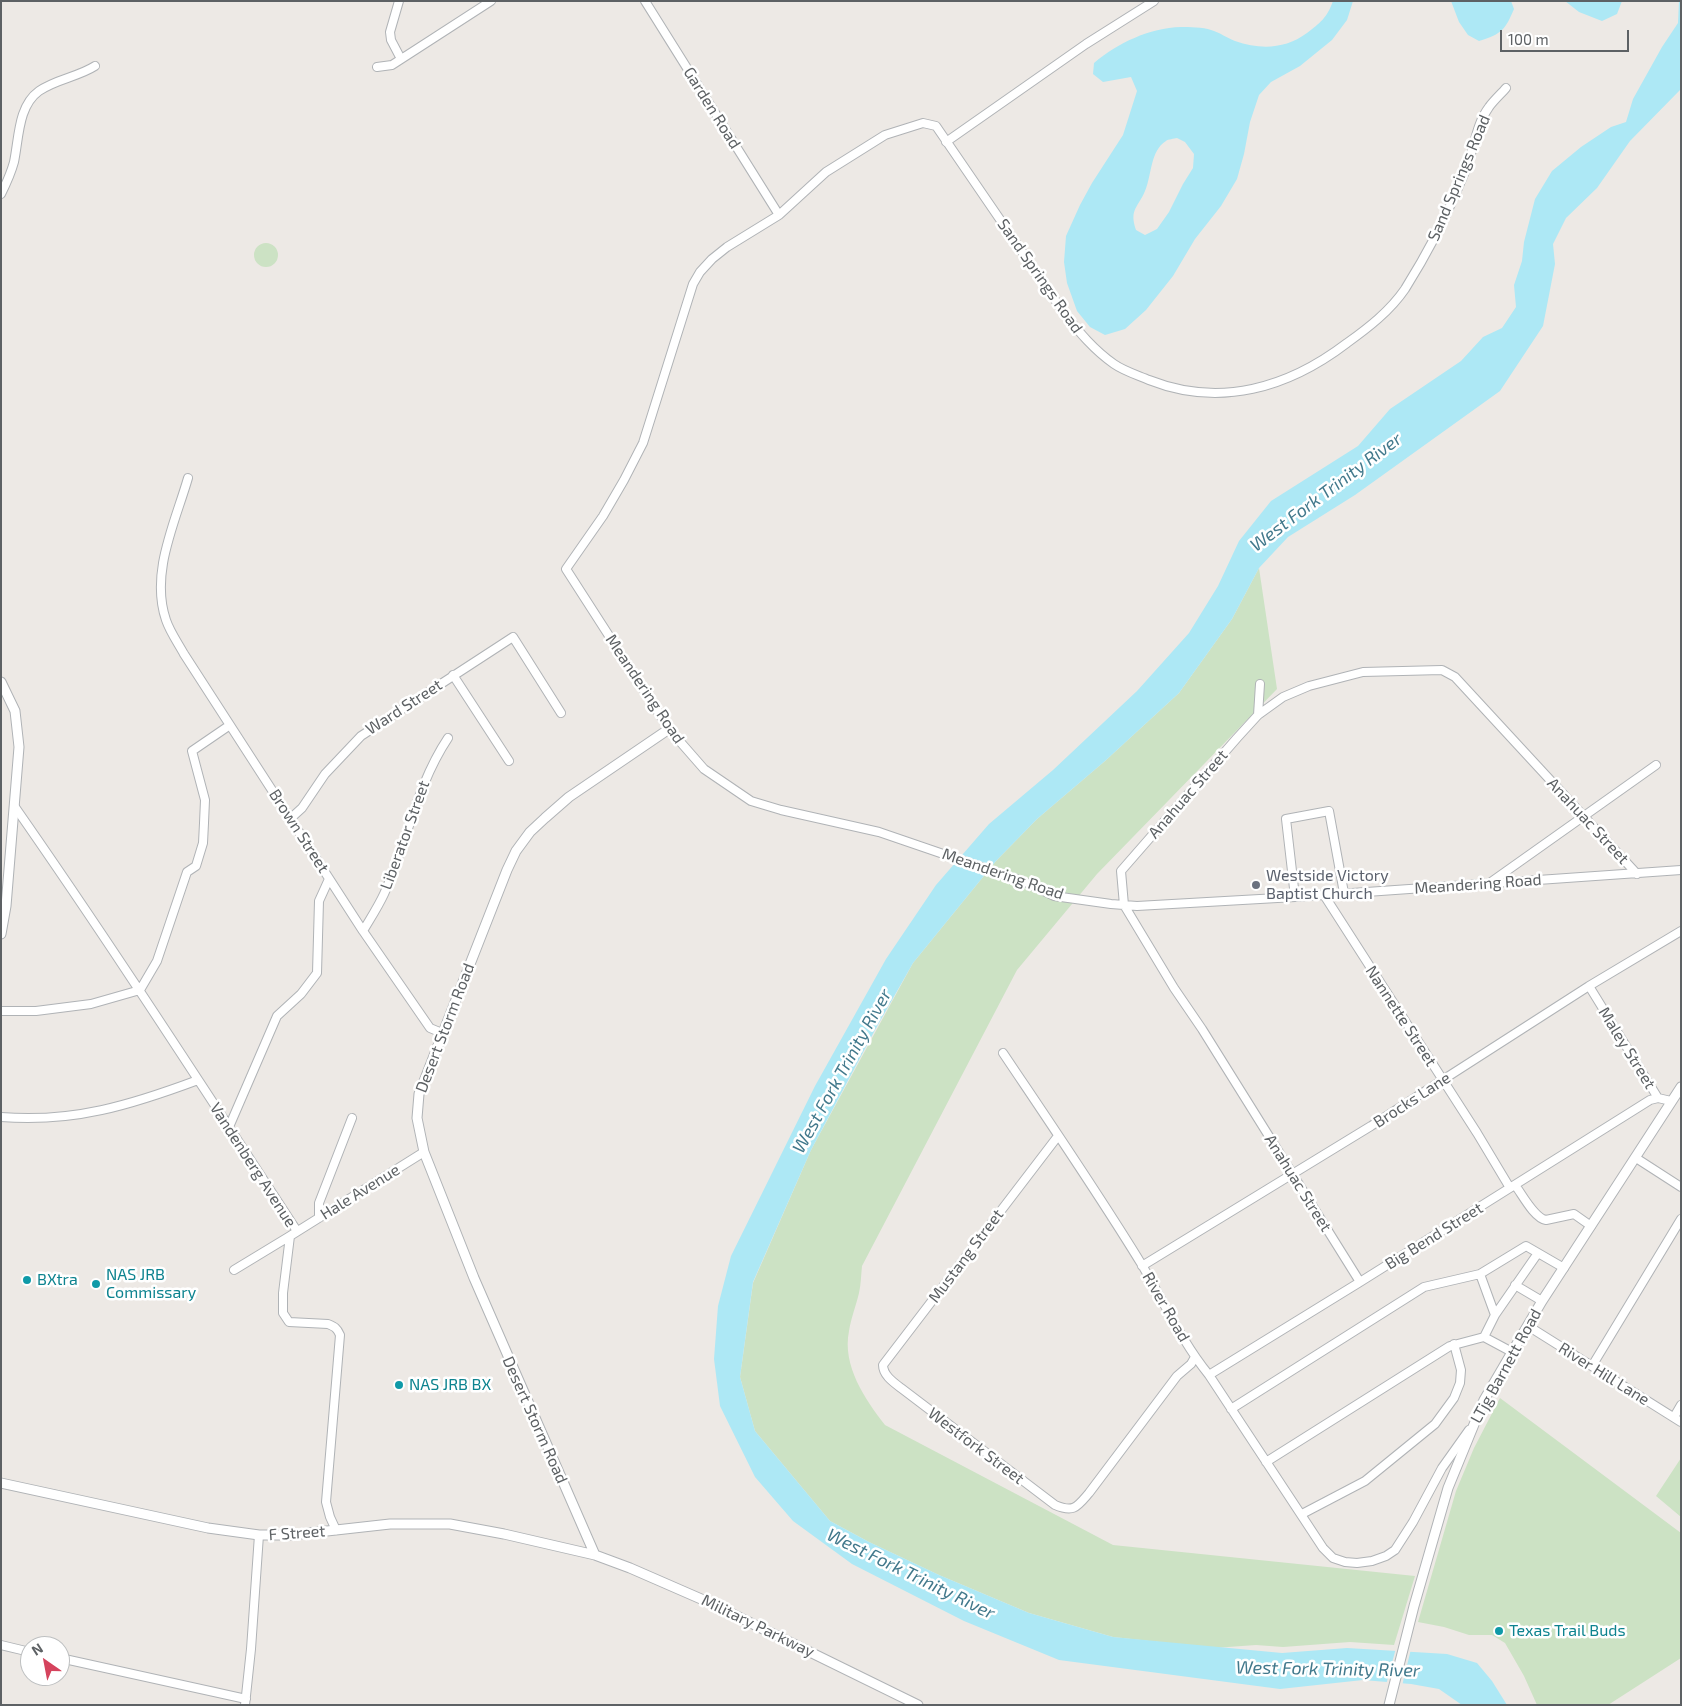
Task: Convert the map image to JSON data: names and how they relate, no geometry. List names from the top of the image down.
{
  "streets": {
    "street": [
      "Garden Road",
      "Sand Springs Road",
      "Meandering Road",
      "Ward Street",
      "Anahuac Street",
      "Brown Street",
      "Liberator Street",
      "Nannette Street",
      "Desert Storm Road",
      "Maley Street",
      "Brocks Lane",
      "Vandenberg Avenue",
      "Hale Avenue",
      "Big Bend Street",
      "Mustang Street",
      "River Road",
      "LTjg Barnett Road",
      "River Hill Lane",
      "Westfork Street",
      "F Street",
      "Military Parkway"
    ]
  },
  "crossings": [
    ["Garden Road", "Sand Springs Road"],
    ["Sand Springs Road", "Meandering Road"],
    ["Meandering Road", "Anahuac Street"],
    ["Meandering Road", "Nannette Street"],
    ["Meandering Road", "Desert Storm Road"],
    ["Ward Street", "Brown Street"],
    ["Anahuac Street", "Brocks Lane"],
    ["Anahuac Street", "Big Bend Street"],
    ["Brown Street", "Liberator Street"],
    ["Brown Street", "Desert Storm Road"],
    ["Nannette Street", "Brocks Lane"],
    ["Nannette Street", "Big Bend Street"],
    ["Nannette Street", "LTjg Barnett Road"],
    ["Desert Storm Road", "Hale Avenue"],
    ["Desert Storm Road", "F Street"],
    ["Desert Storm Road", "Military Parkway"],
    ["Maley Street", "Brocks Lane"],
    ["Maley Street", "Big Bend Street"],
    ["Maley Street", "LTjg Barnett Road"],
    ["Brocks Lane", "River Road"],
    ["Vandenberg Avenue", "Hale Avenue"],
    ["Vandenberg Avenue", "F Street"],
    ["Big Bend Street", "River Road"],
    ["Mustang Street", "River Road"],
    ["Mustang Street", "Westfork Street"],
    ["River Road", "LTjg Barnett Road"],
    ["River Road", "Westfork Street"],
    ["LTjg Barnett Road", "River Hill Lane"],
    ["F Street", "Military Parkway"]
  ],
  "water": ["West Fork Trinity River"],
  "places": [
    "Westside Victory Baptist Church",
    "BXtra",
    "NAS JRB Commissary",
    "NAS JRB BX",
    "Texas Trail Buds"
  ],
  "scale_bar": "100 m",
  "north": "top left"
}
